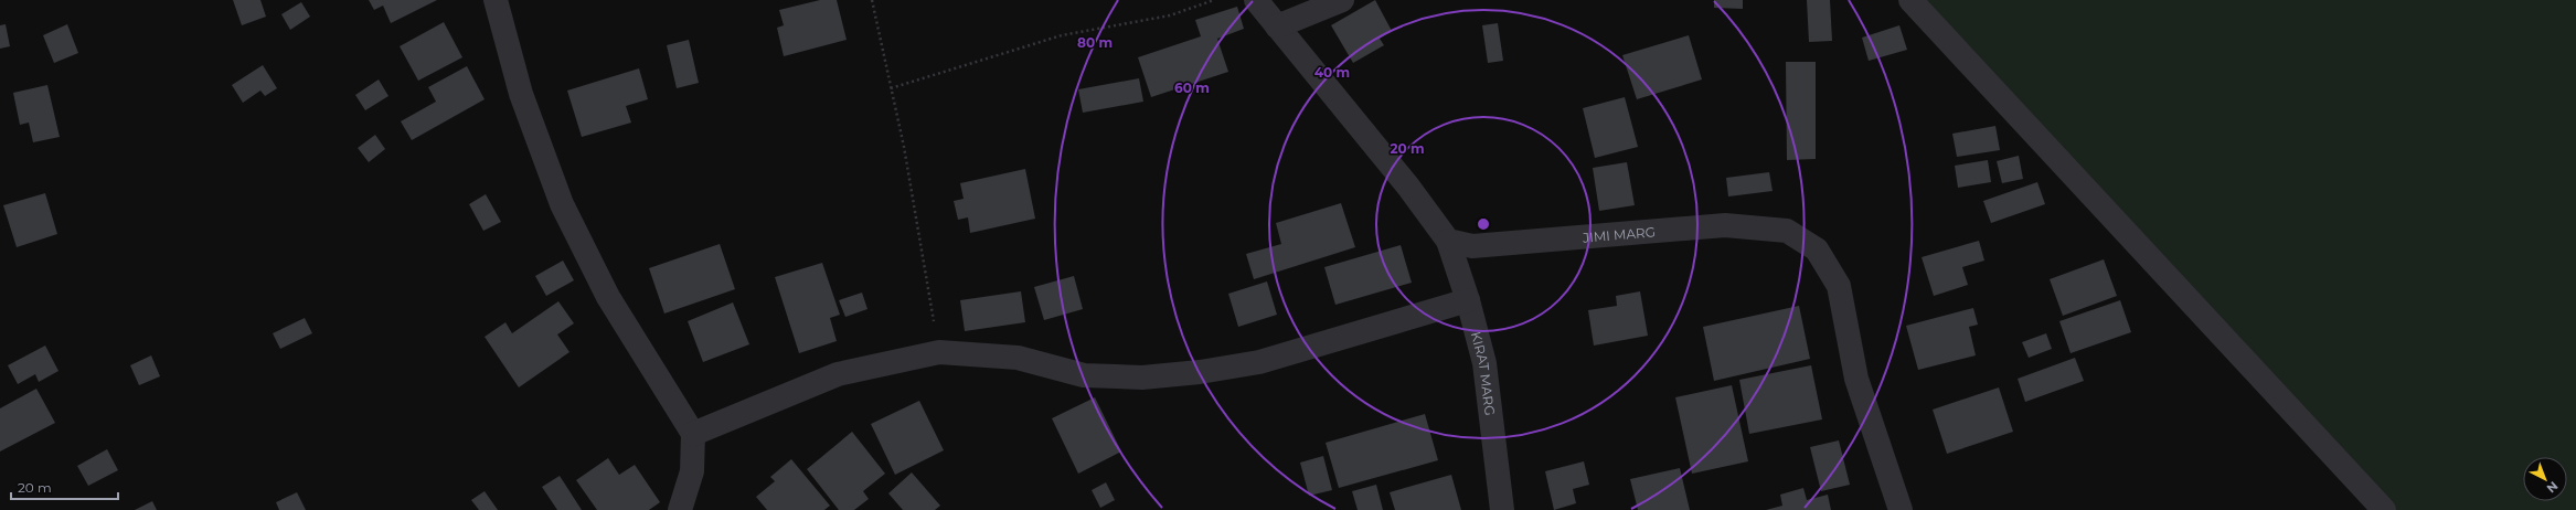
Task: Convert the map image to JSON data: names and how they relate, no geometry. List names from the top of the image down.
{
  "streets": {
    "street": ["JIMI MARG", "KIRAT MARG"]
  },
  "crossings": [
    ["JIMI MARG", "KIRAT MARG"]
  ],
  "scale_bar": "20 m",
  "north": "bottom right",
  "rings": [
    "80 m",
    "40 m",
    "60 m",
    "20 m"
  ]
}
